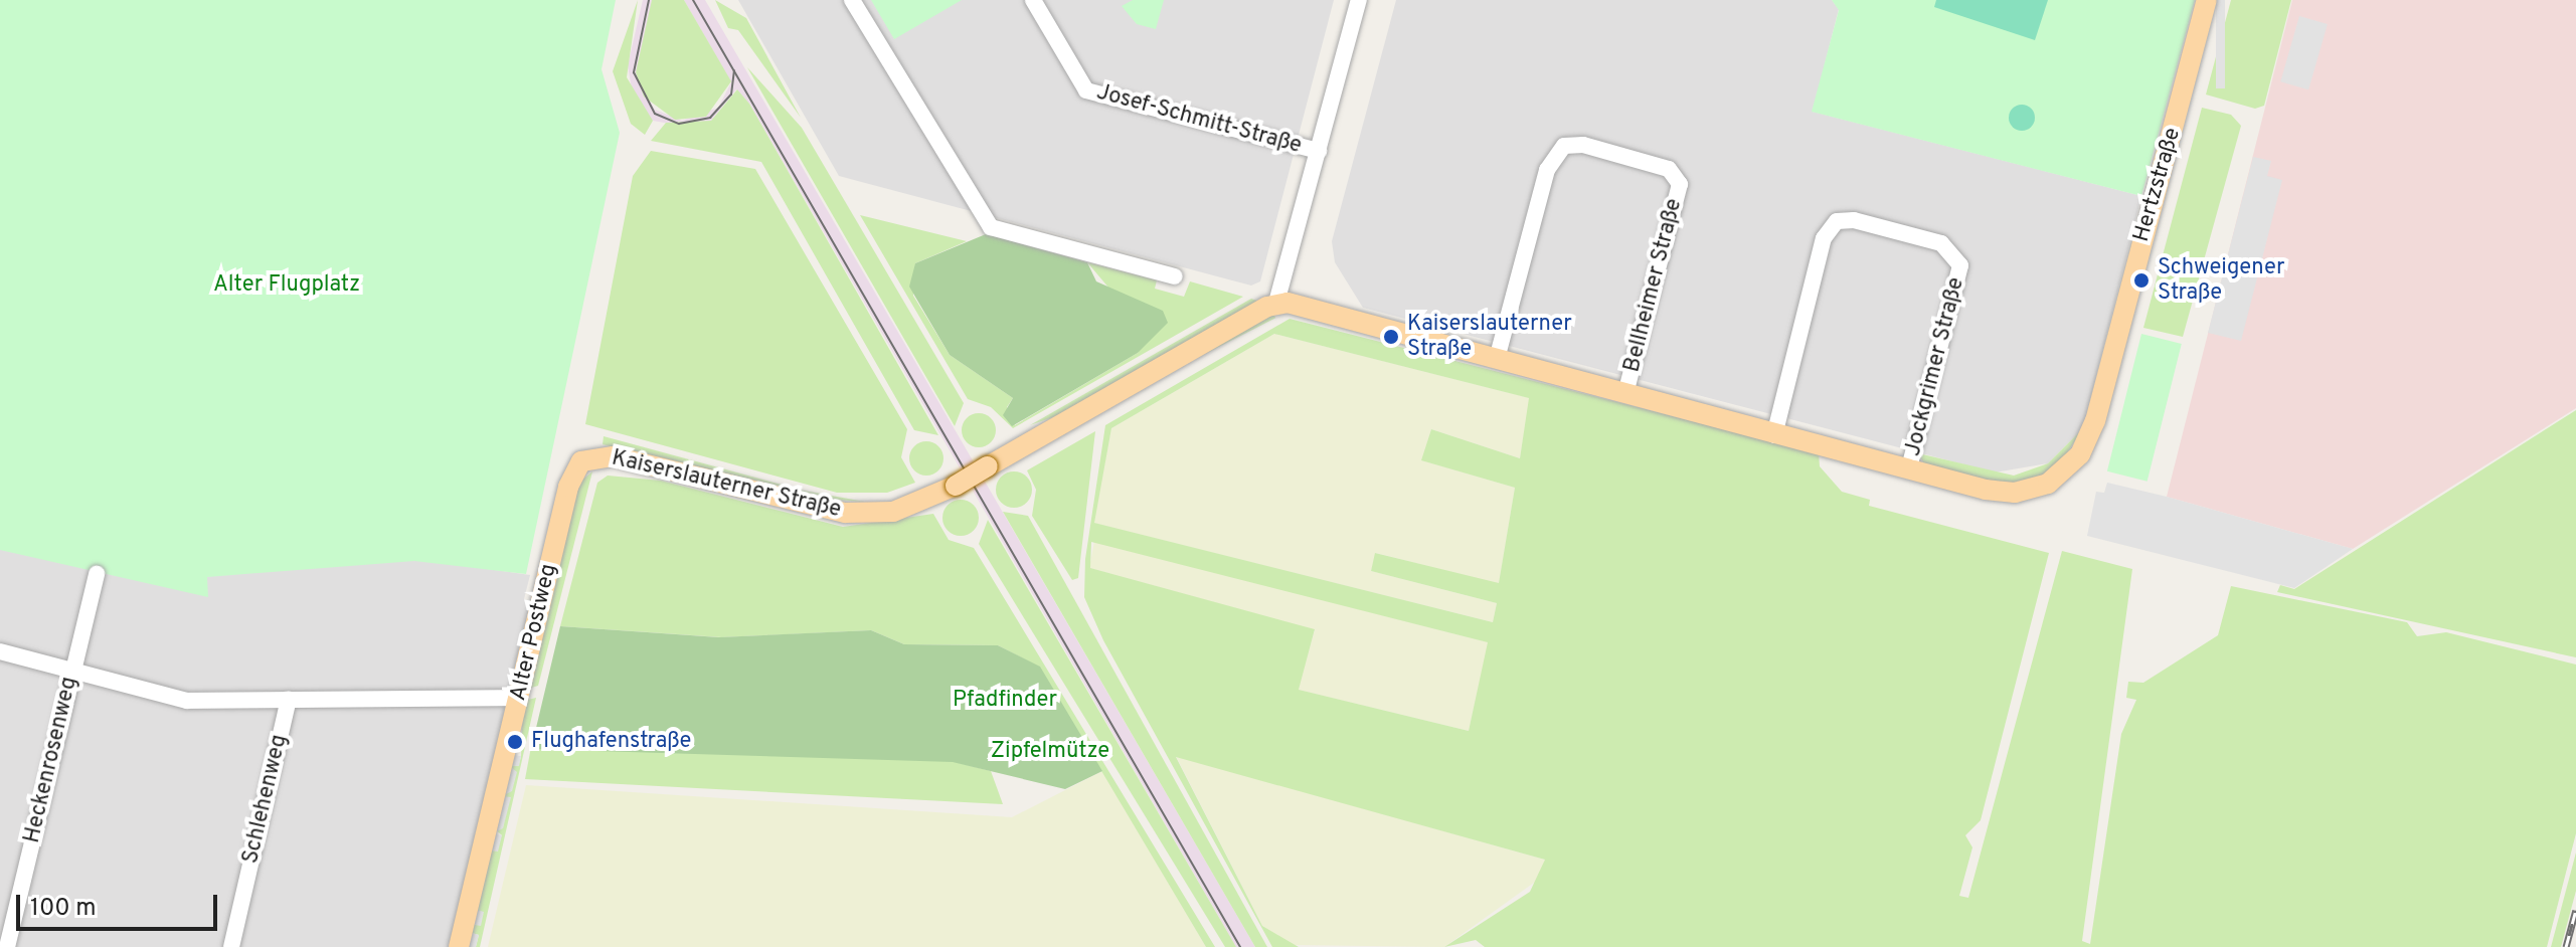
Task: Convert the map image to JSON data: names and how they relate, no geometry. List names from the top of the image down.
{
  "streets": {
    "main road": ["Hertzstraße", "Kaiserslauterner Straße", "Alter Postweg"],
    "street": [
      "Josef-Schmitt-Straße",
      "Bellheimer Straße",
      "Jockgrimer Straße",
      "Heckenrosenweg",
      "Schlehenweg"
    ]
  },
  "crossings": [
    ["Hertzstraße", "Jockgrimer Straße"],
    ["Kaiserslauterner Straße", "Alter Postweg"]
  ],
  "parks": ["Alter Flugplatz", "Pfadfinder", "Zipfelmütze"],
  "places": ["Schweigener Straße", "Kaiserslauterner Straße", "Flughafenstraße"],
  "scale_bar": "100 m"
}
